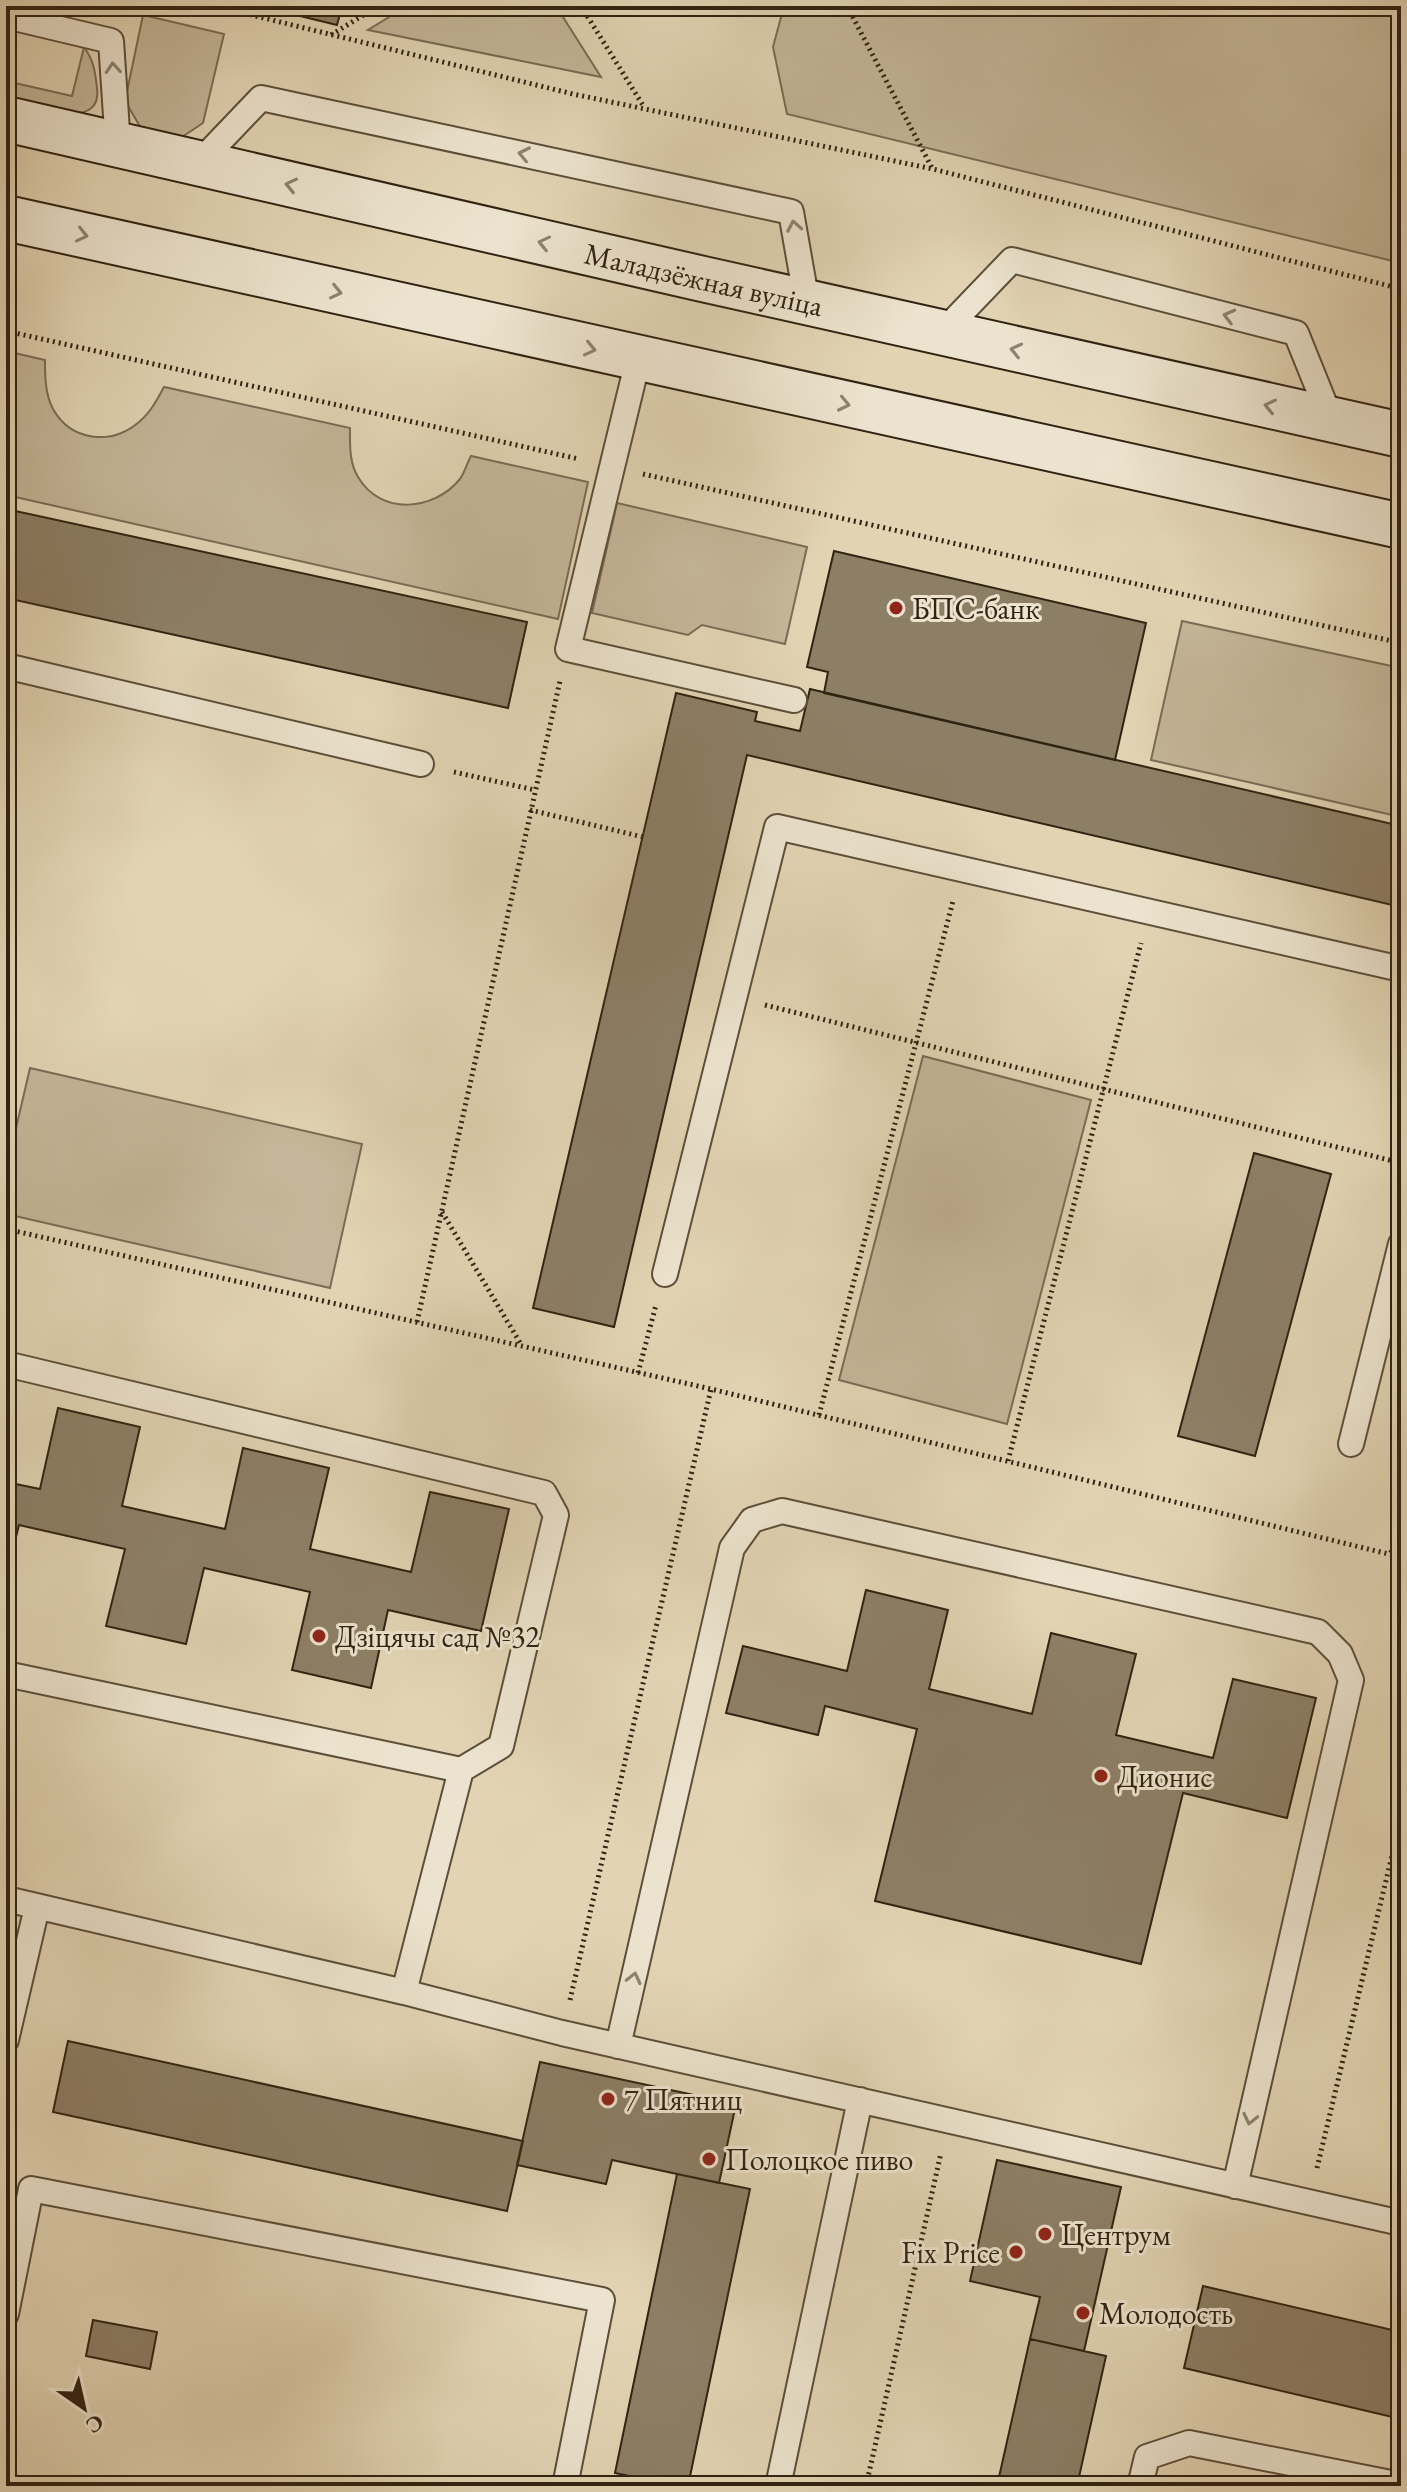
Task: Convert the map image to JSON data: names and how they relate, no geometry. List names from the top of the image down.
{
  "streets": {
    "main road": ["Маладзёжная вуліца"]
  },
  "places": [
    "БПС-банк",
    "Дзіцячы сад №32",
    "Дионис",
    "7 Пятниц",
    "Полоцкое пиво",
    "Центрум",
    "Fix Price",
    "Молодость"
  ],
  "north": "bottom right"
}
